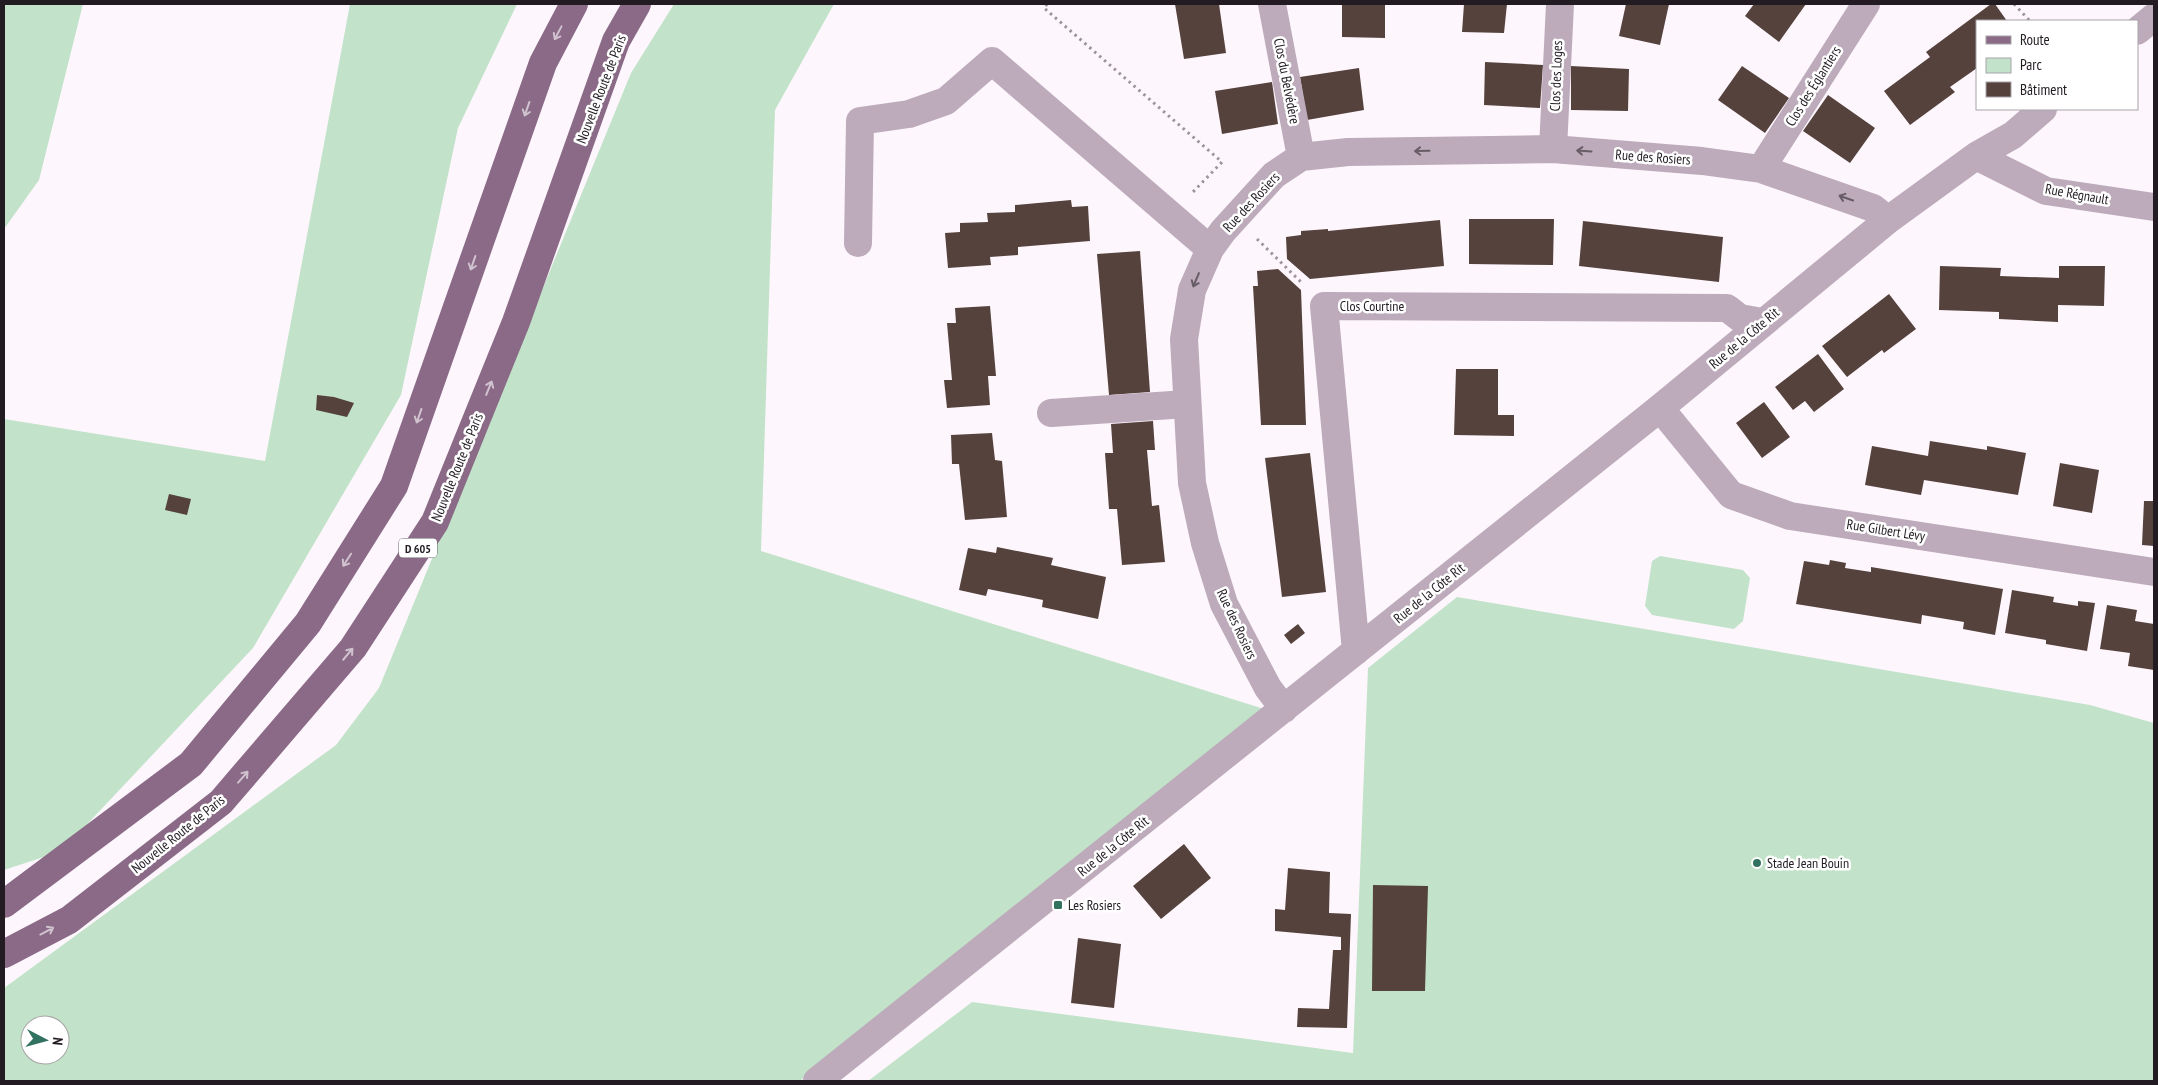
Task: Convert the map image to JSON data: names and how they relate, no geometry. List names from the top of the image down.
{
  "streets": {
    "main road": ["Nouvelle Route de Paris", "D 605"],
    "street": [
      "Clos des Loges",
      "Clos du Belvédère",
      "Clos des Églantiers",
      "Rue des Rosiers",
      "Rue Régnault",
      "Clos Courtine",
      "Rue de la Côte Rit",
      "Rue Gilbert Lévy"
    ]
  },
  "crossings": [
    ["Clos des Loges", "Rue des Rosiers"],
    ["Clos du Belvédère", "Rue des Rosiers"],
    ["Clos des Églantiers", "Rue des Rosiers"],
    ["Rue des Rosiers", "Rue de la Côte Rit"],
    ["Rue Régnault", "Rue de la Côte Rit"],
    ["Clos Courtine", "Rue de la Côte Rit"],
    ["Rue de la Côte Rit", "Rue Gilbert Lévy"]
  ],
  "one_way": ["Rue des Rosiers"],
  "places": {
    "other": ["Stade Jean Bouin"],
    "transit": ["Les Rosiers"]
  },
  "legend": ["Route", "Parc", "Bâtiment"],
  "north": "right"
}
